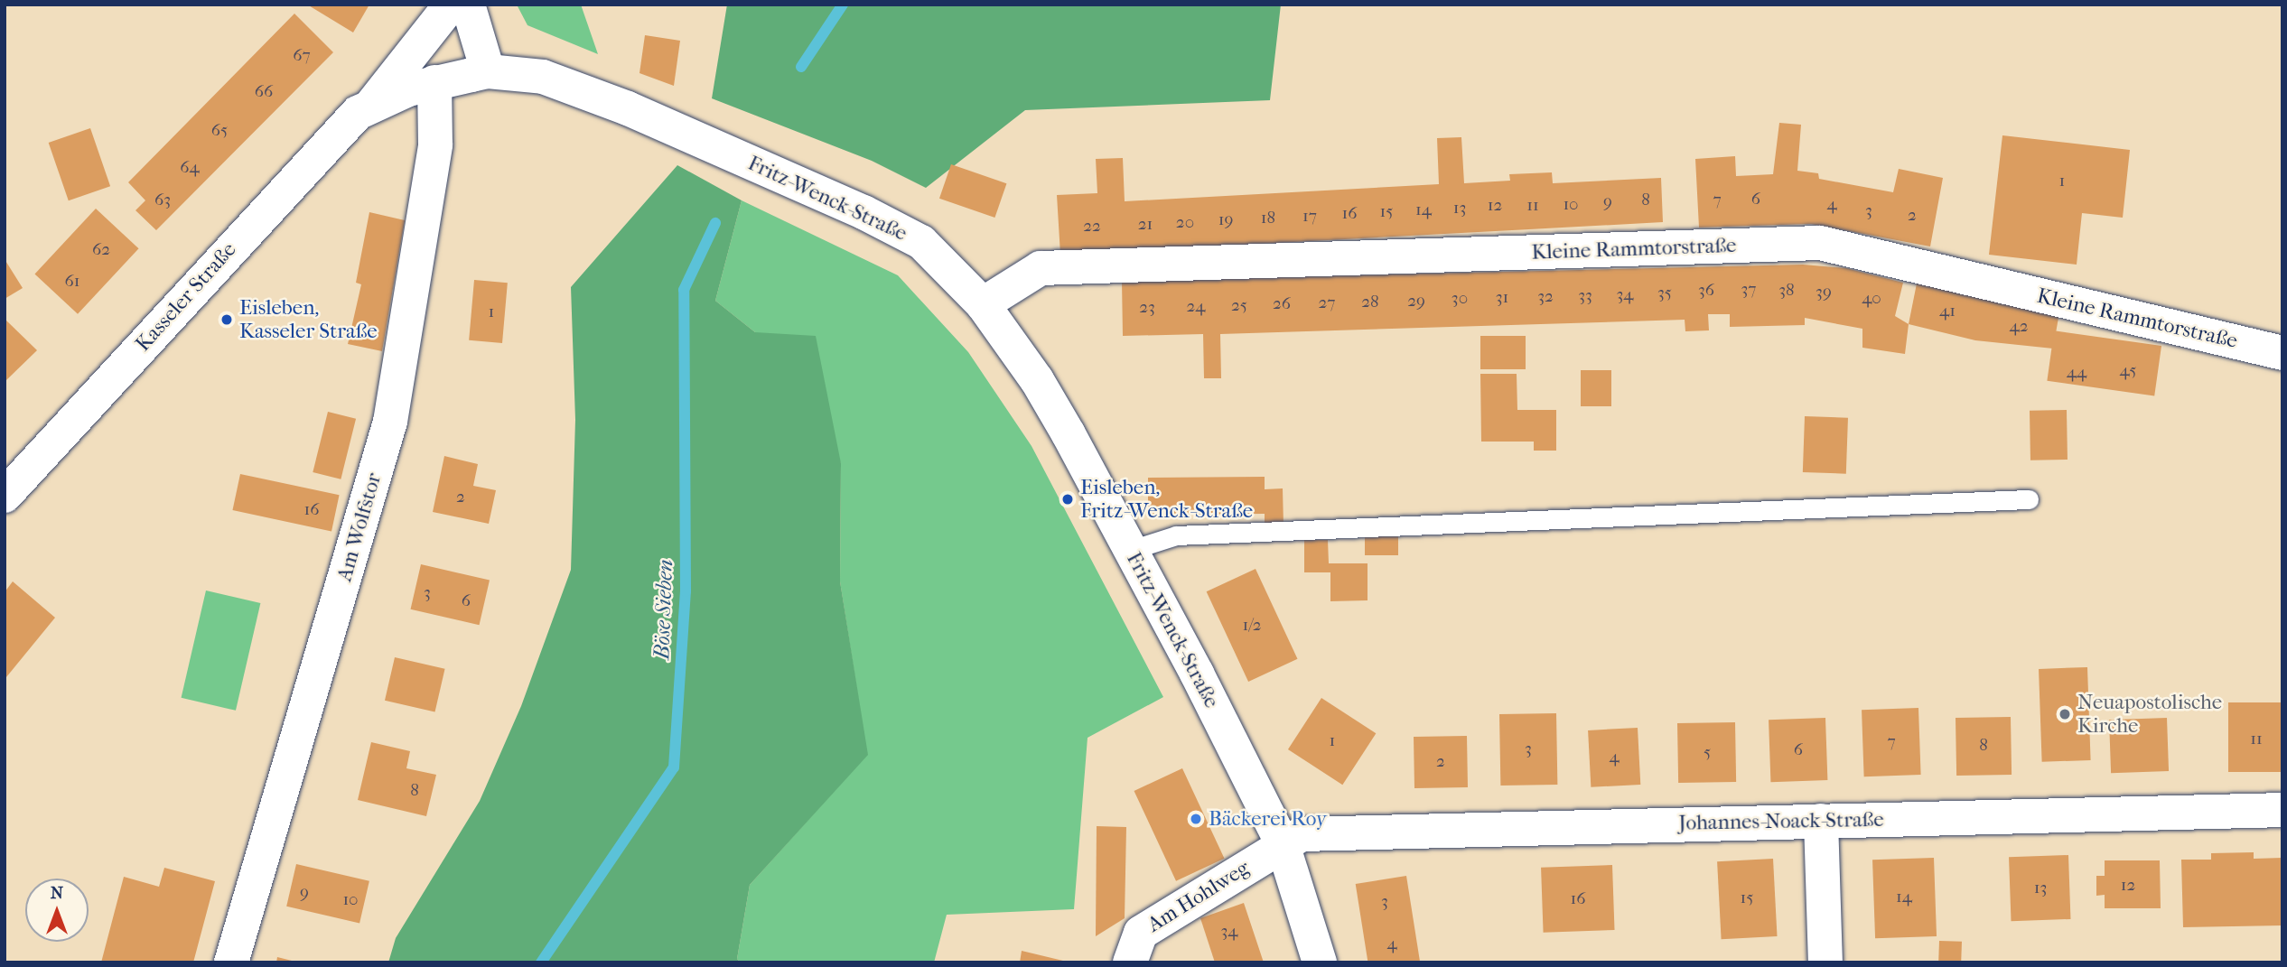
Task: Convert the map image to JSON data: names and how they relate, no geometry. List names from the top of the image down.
{
  "streets": {
    "street": [
      "Fritz-Wenck-Straße",
      "Kleine Rammtorstraße",
      "Kasseler Straße",
      "Am Wolfstor",
      "Johannes-Noack-Straße",
      "Am Hohlweg"
    ]
  },
  "crossings": [
    ["Fritz-Wenck-Straße", "Kleine Rammtorstraße"],
    ["Fritz-Wenck-Straße", "Kasseler Straße"],
    ["Fritz-Wenck-Straße", "Johannes-Noack-Straße"],
    ["Fritz-Wenck-Straße", "Am Hohlweg"],
    ["Kasseler Straße", "Am Wolfstor"],
    ["Johannes-Noack-Straße", "Am Hohlweg"]
  ],
  "water": ["Böse Sieben"],
  "places": [
    "Eisleben, Kasseler Straße",
    "Eisleben, Fritz-Wenck-Straße",
    "Neuapostolische Kirche",
    "Bäckerei Roy"
  ],
  "house_numbers": [
    "67",
    "66",
    "65",
    "64",
    "1",
    "6",
    "63",
    "8",
    "7",
    "9",
    "10",
    "4",
    "12",
    "11",
    "13",
    "14",
    "3",
    "15",
    "16",
    "2",
    "17",
    "18",
    "19",
    "20",
    "21",
    "22",
    "62",
    "61",
    "37",
    "36",
    "38",
    "39",
    "35",
    "34",
    "33",
    "32",
    "31",
    "30",
    "40",
    "29",
    "28",
    "27",
    "26",
    "25",
    "24",
    "23",
    "41",
    "1",
    "42",
    "45",
    "44",
    "2",
    "16",
    "3",
    "6",
    "1/2",
    "11",
    "1",
    "7",
    "8",
    "3",
    "6",
    "5",
    "4",
    "2",
    "8",
    "12",
    "13",
    "9",
    "14",
    "15",
    "16",
    "10",
    "3",
    "34",
    "4"
  ],
  "north": "top"
}
